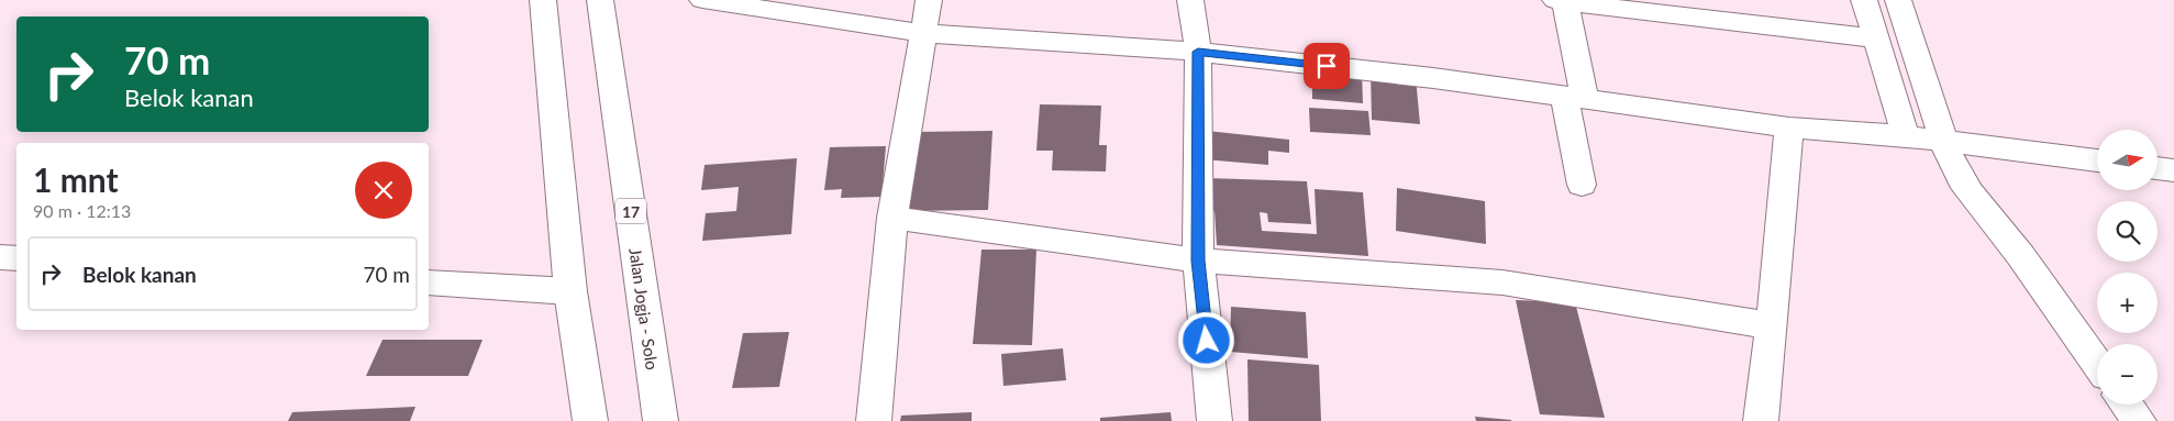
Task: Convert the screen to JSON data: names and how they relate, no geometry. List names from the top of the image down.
{
  "streets": {
    "main road": ["17", "Jalan Jogja - Solo"]
  },
  "north": "right",
  "page": {
    "turn": ["70 m", "Belok kanan"],
    "map_buttons": ["+", "−"],
    "heading": ["1 mnt", "90 m · 12:13"],
    "list": [
      {
        "name": "Belok kanan",
        "value": "70 m"
      }
    ]
  }
}
